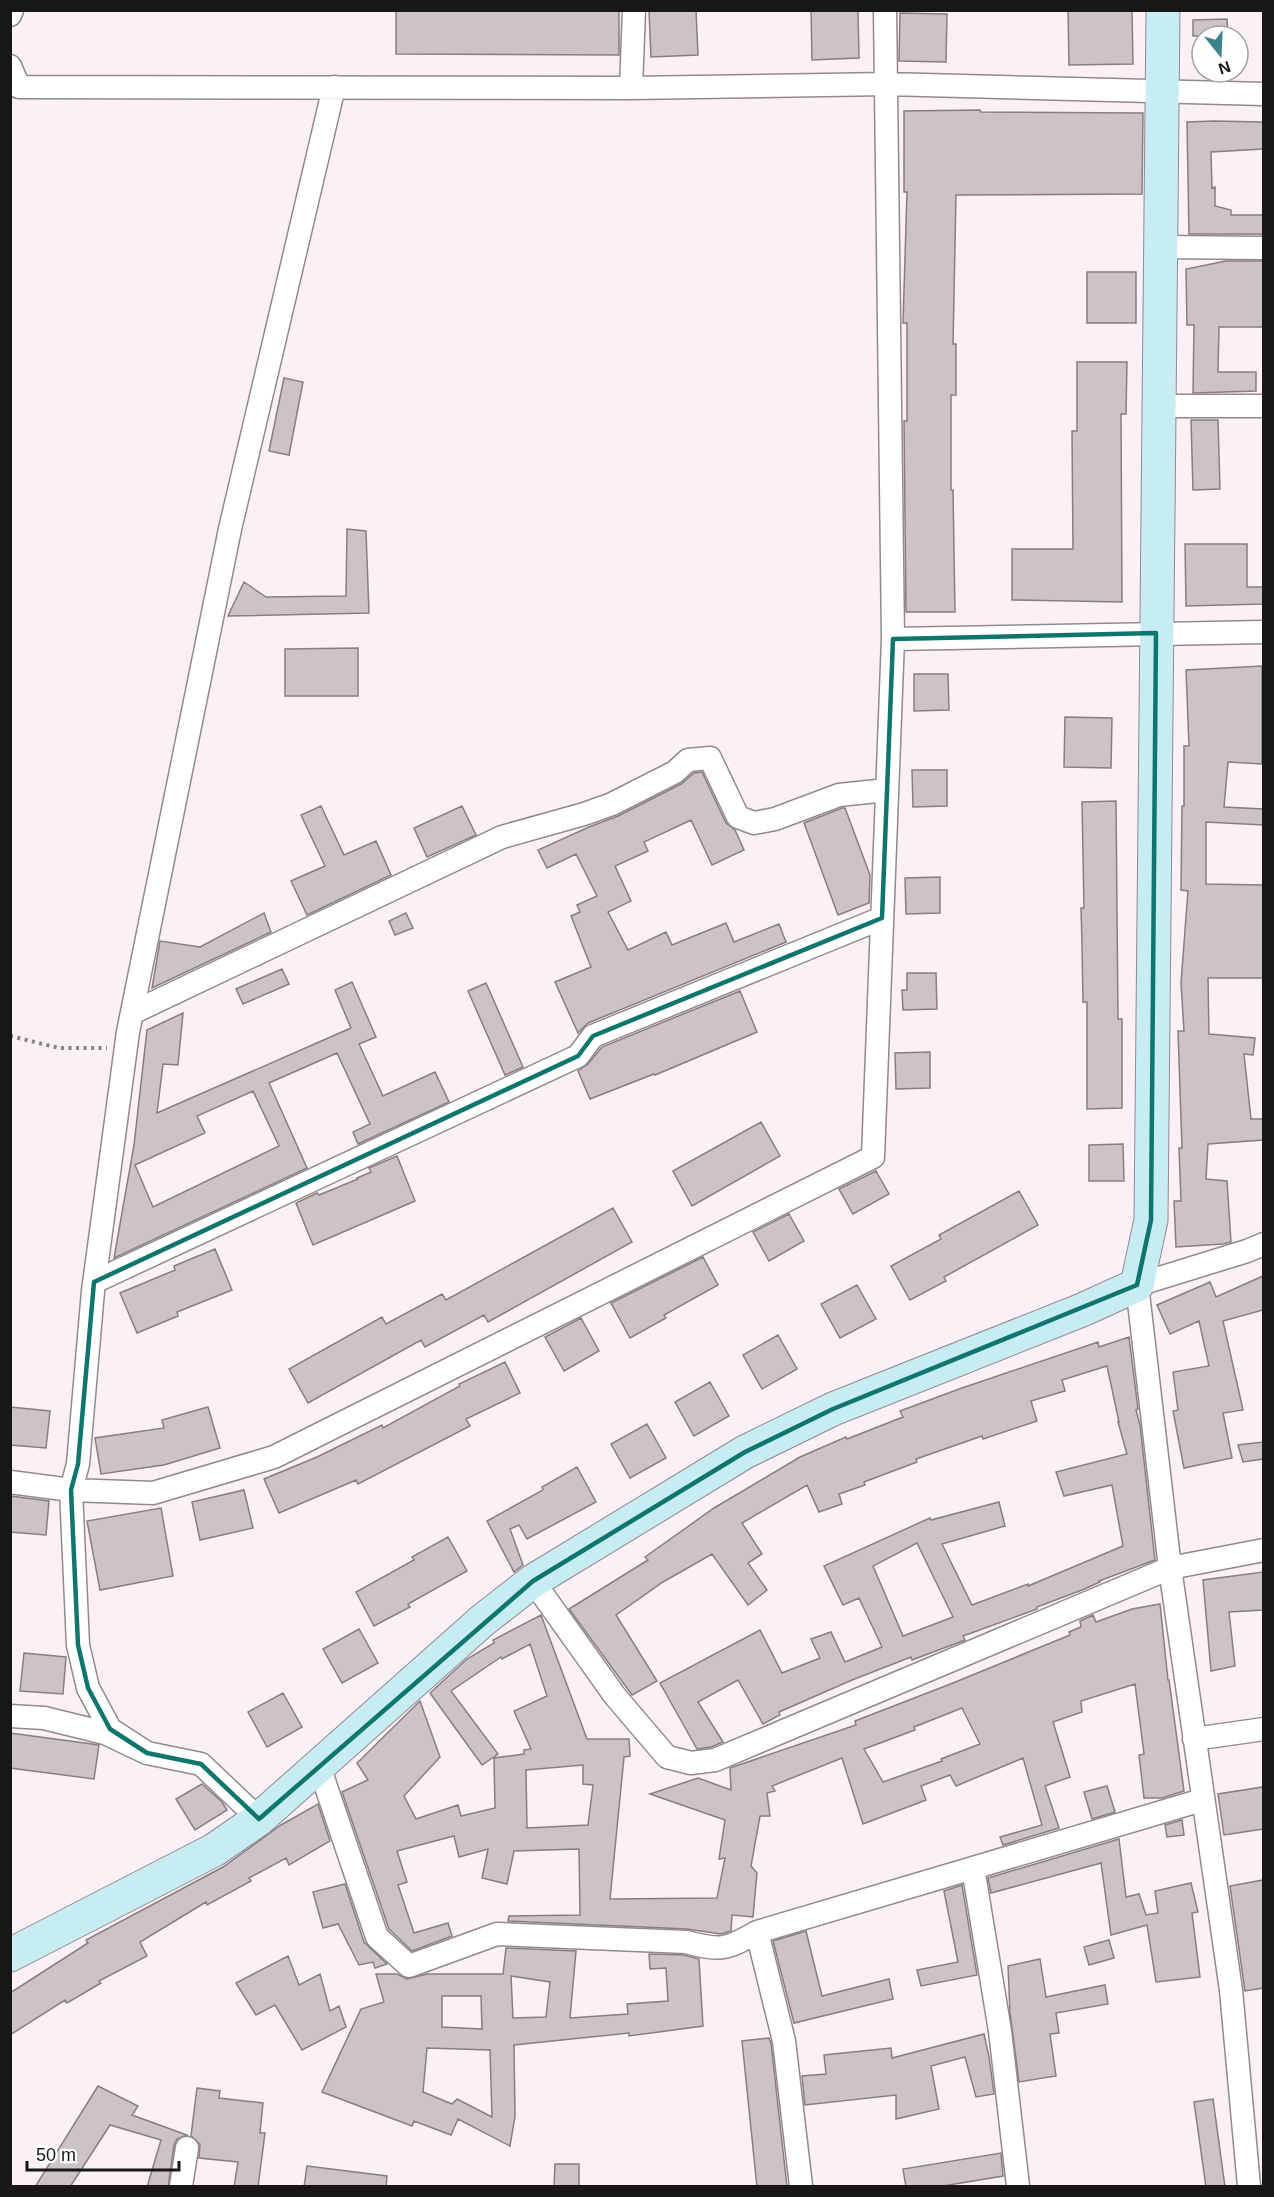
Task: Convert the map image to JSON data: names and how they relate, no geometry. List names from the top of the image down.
{
  "scale_bar": "50 m",
  "north": "bottom"
}
